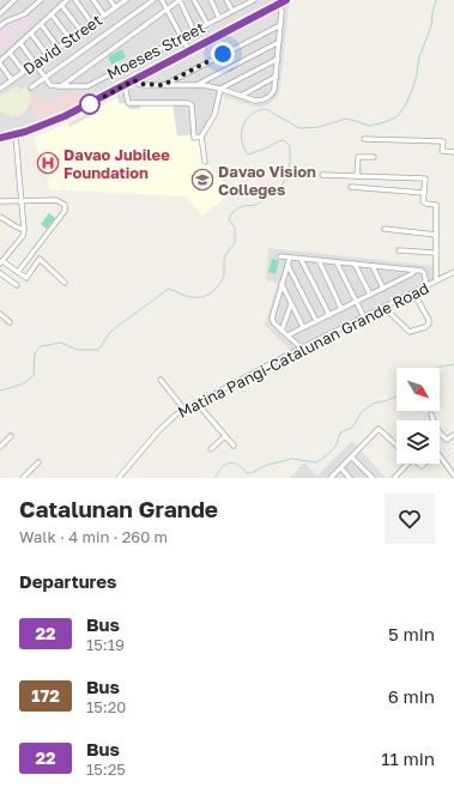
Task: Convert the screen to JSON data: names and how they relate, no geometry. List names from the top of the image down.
{
  "streets": {
    "street": ["David Street", "Moeses Street", "Matina Pangi-Catalunan Grande Road"]
  },
  "places": {
    "hospital": ["Davao Jubilee Foundation"],
    "school or university": ["Davao Vision Colleges"]
  },
  "lines": ["bus line 22"],
  "north": "bottom right",
  "page": {
    "heading": [
      ["Catalunan Grande", "Walk · 4 min · 260 m"],
      "Departures"
    ],
    "list": [
      {
        "mark": "22",
        "name": "Bus",
        "note": "15:19",
        "value": "5 min"
      },
      {
        "mark": "172",
        "name": "Bus",
        "note": "15:20",
        "value": "6 min"
      },
      {
        "mark": "22",
        "name": "Bus",
        "note": "15:25",
        "value": "11 min"
      }
    ]
  }
}
